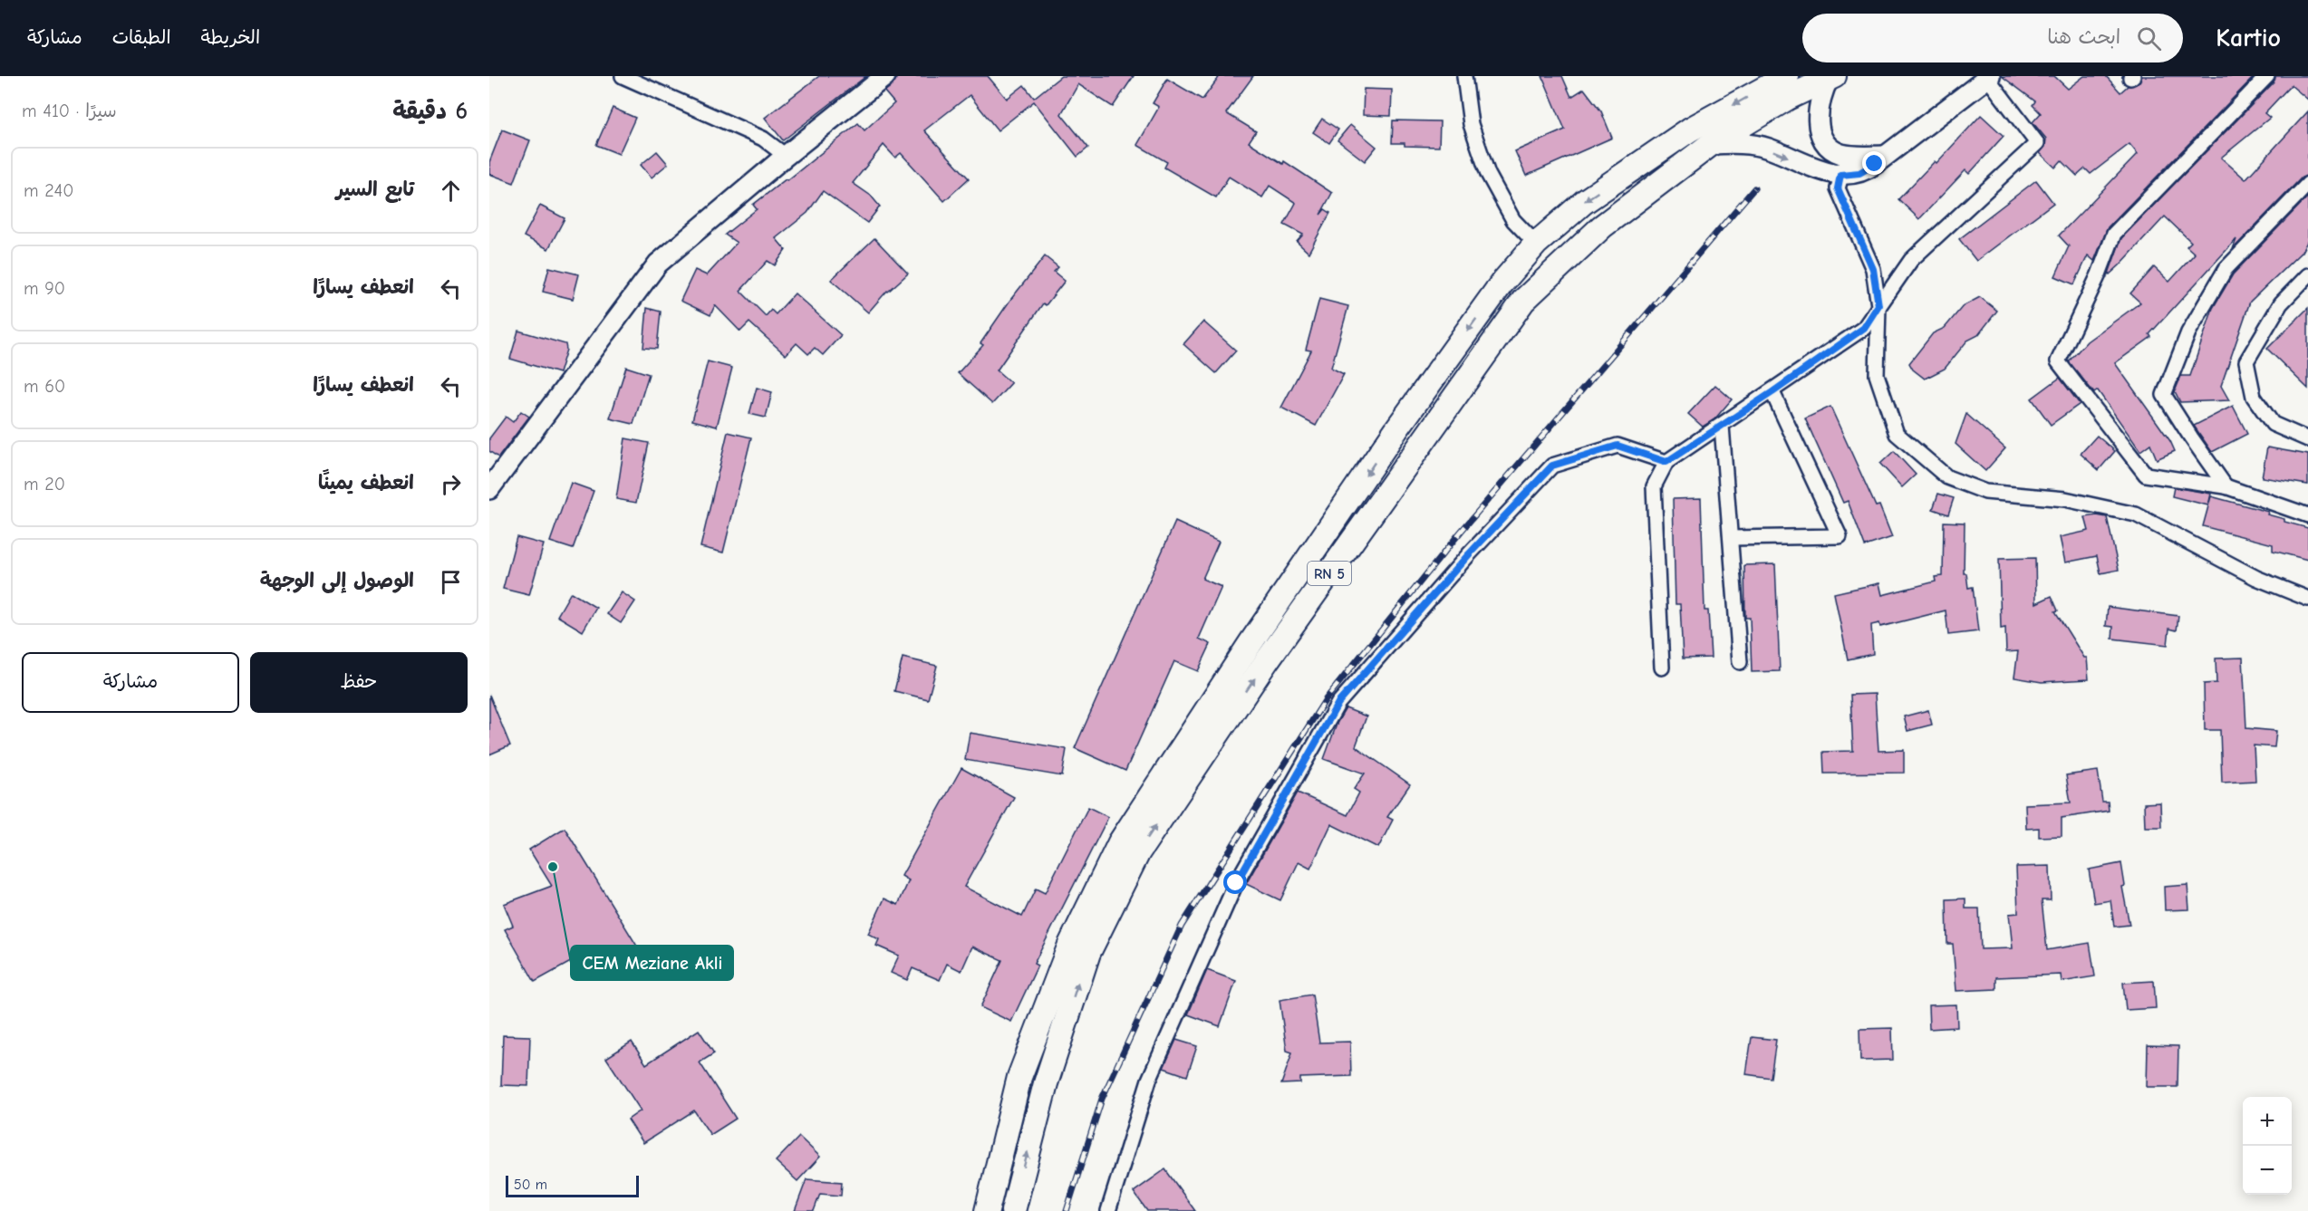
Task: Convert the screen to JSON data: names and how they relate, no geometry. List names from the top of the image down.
{
  "streets": {
    "highway": ["RN 5"]
  },
  "places": ["CEM Meziane Akli"],
  "scale_bar": "50 m",
  "page": {
    "header": "Kartio",
    "search": "ابحث هنا",
    "nav": ["الخريطة", "الطبقات", "مشاركة"],
    "heading": ["6 دقيقة", "سيرًا · 410 m"],
    "list": [
      ["تابع السير", "240 m"],
      ["انعطف يسارًا", "90 m"],
      ["انعطف يسارًا", "60 m"],
      ["انعطف يمينًا", "20 m"],
      "الوصول إلى الوجهة"
    ],
    "buttons": ["حفظ", "مشاركة"],
    "map_buttons": ["+", "−"],
    "scale": "50 m"
  }
}
